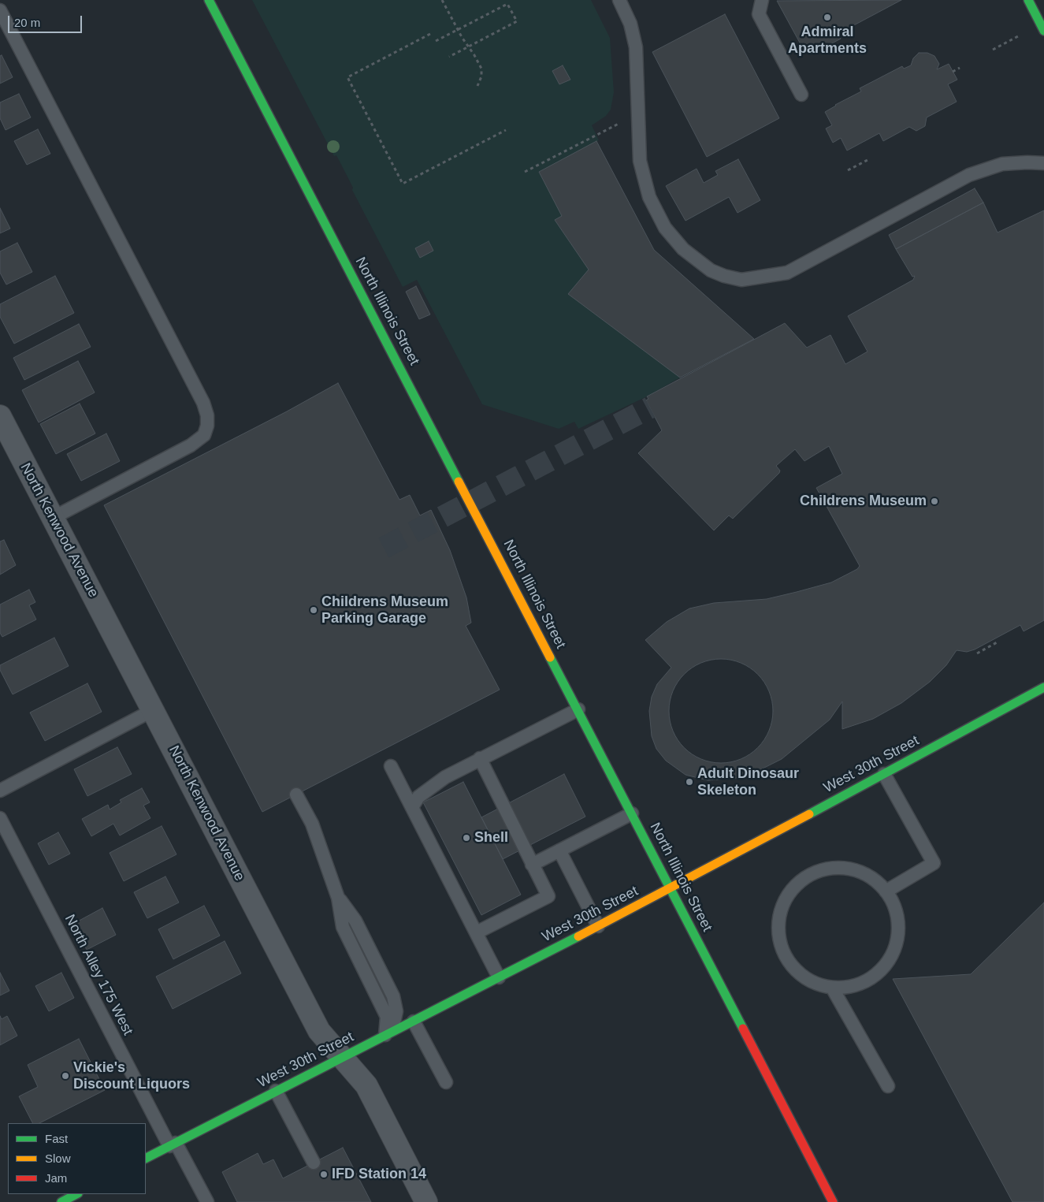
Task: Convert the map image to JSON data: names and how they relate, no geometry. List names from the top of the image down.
{
  "streets": {
    "main road": ["North Illinois Street", "West 30th Street"],
    "street": ["North Kenwood Avenue"],
    "lane": ["North Alley 175 West"]
  },
  "crossings": [
    ["North Illinois Street", "West 30th Street"],
    ["North Kenwood Avenue", "West 30th Street"],
    ["West 30th Street", "North Alley 175 West"]
  ],
  "places": [
    "Admiral Apartments",
    "Childrens Museum",
    "Childrens Museum Parking Garage",
    "Adult Dinosaur Skeleton",
    "Shell",
    "Vickie's Discount Liquors",
    "IFD Station 14"
  ],
  "legend": ["Fast", "Slow", "Jam"],
  "scale_bar": "20 m"
}
